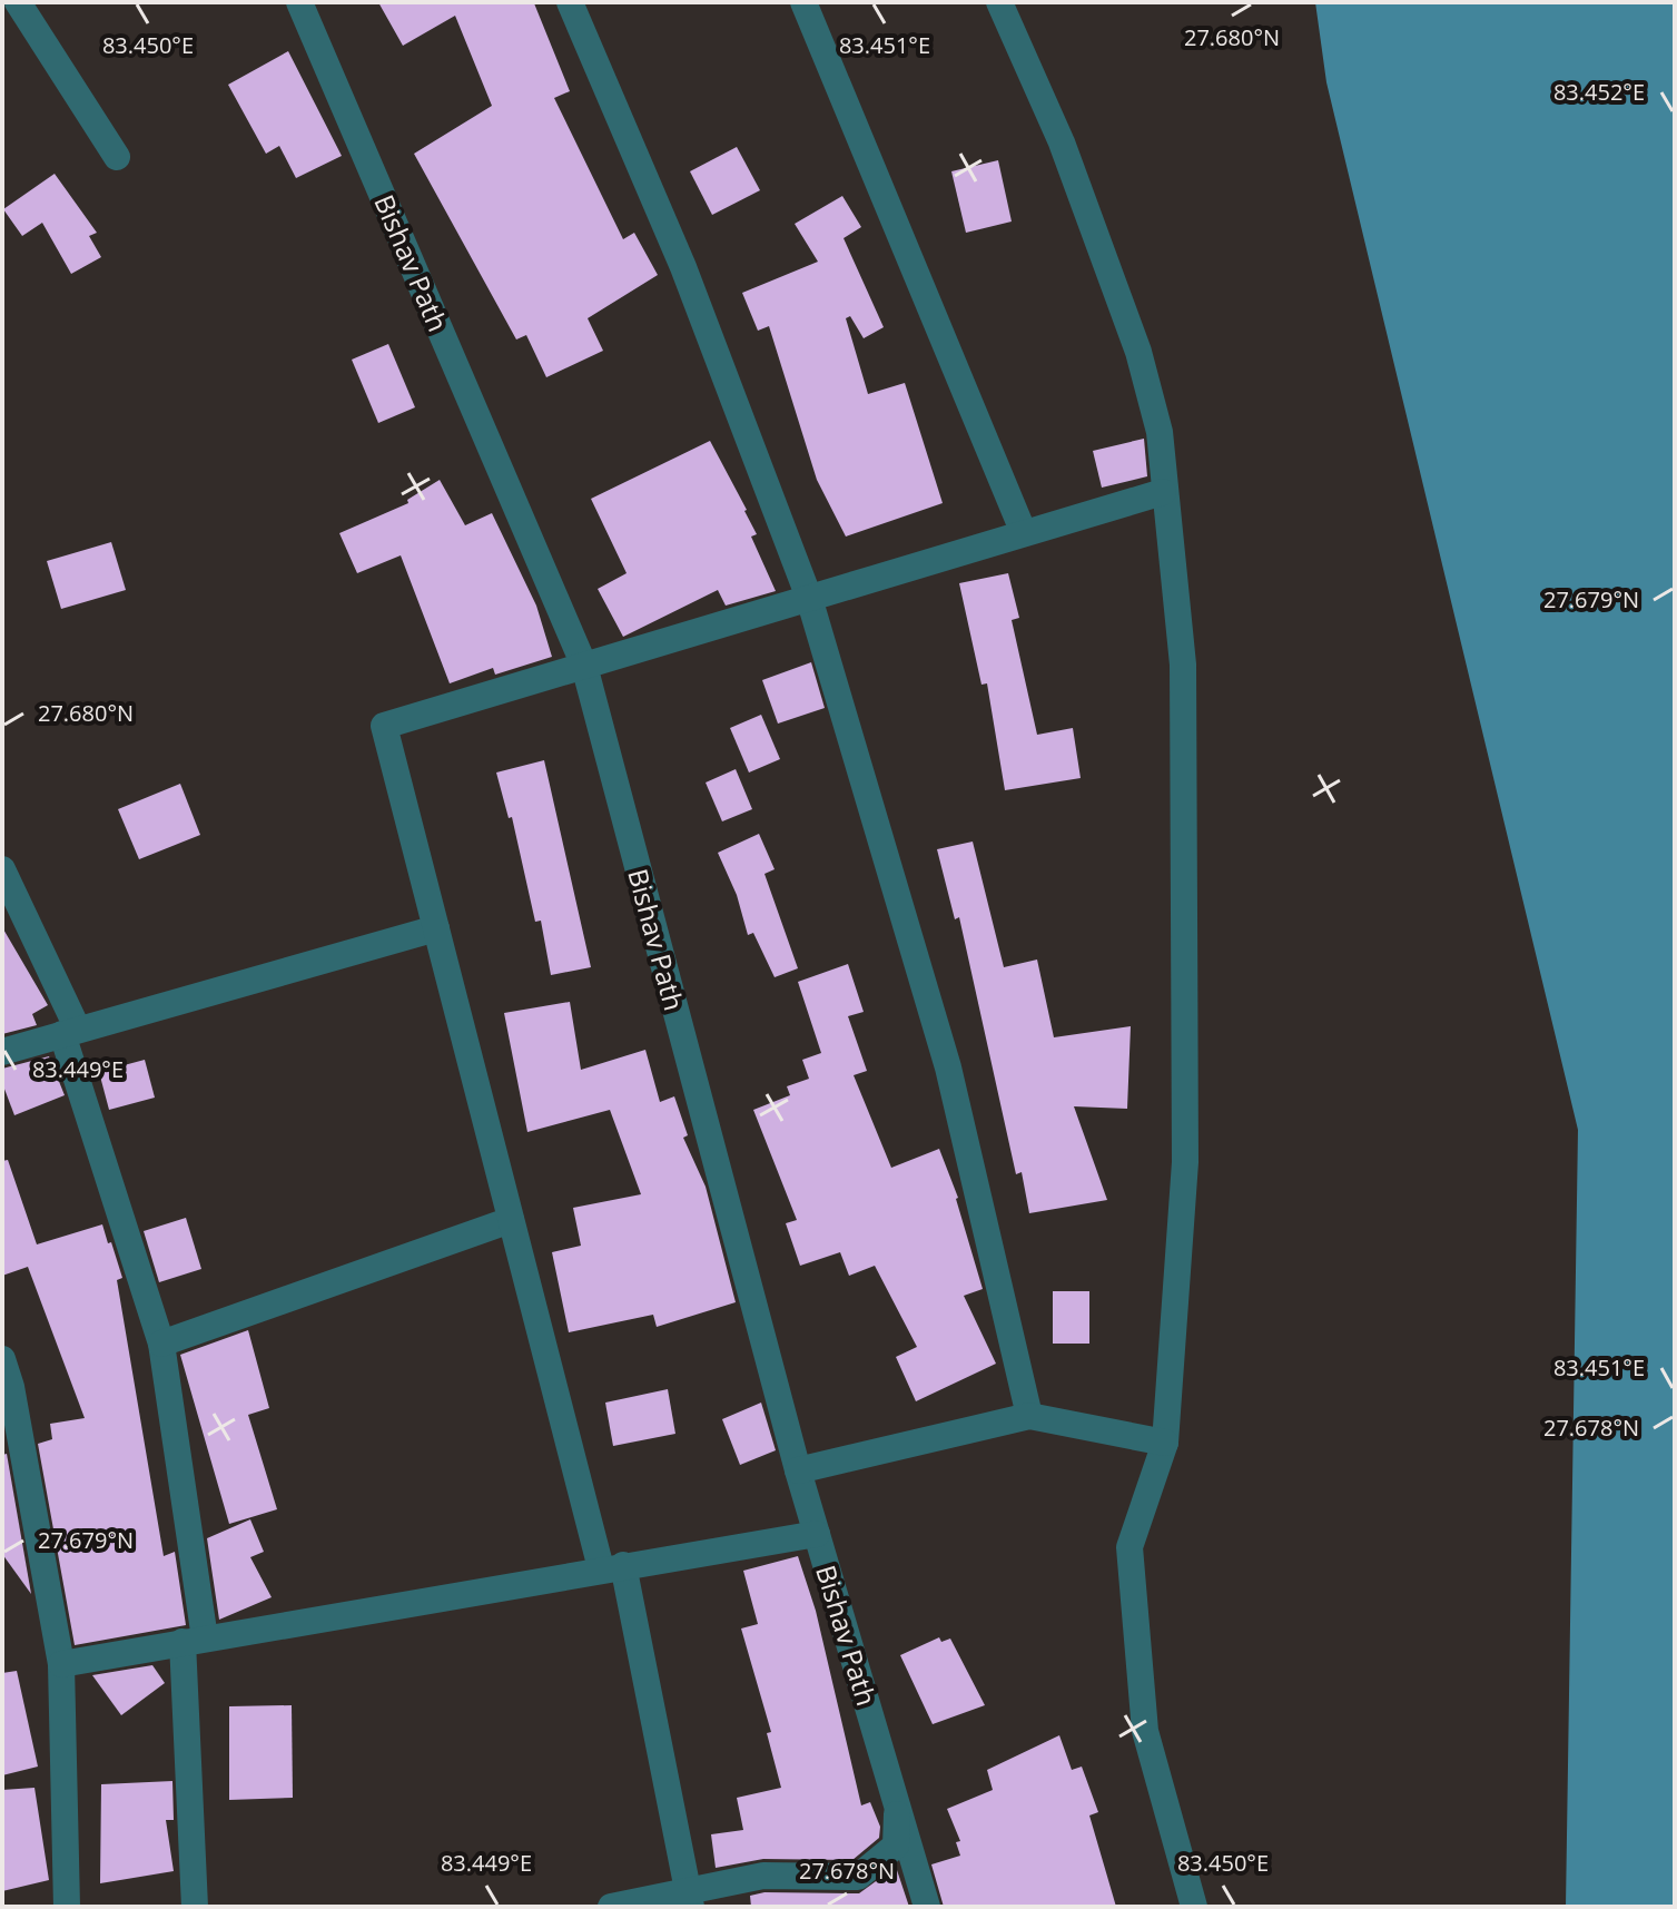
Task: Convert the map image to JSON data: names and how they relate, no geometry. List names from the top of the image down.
{
  "streets": {
    "street": ["Bishav Path"]
  },
  "coordinates": [
    "27.680°N",
    "83.450°E",
    "83.451°E",
    "83.452°E",
    "27.679°N",
    "83.449°E",
    "27.678°N"
  ]
}
